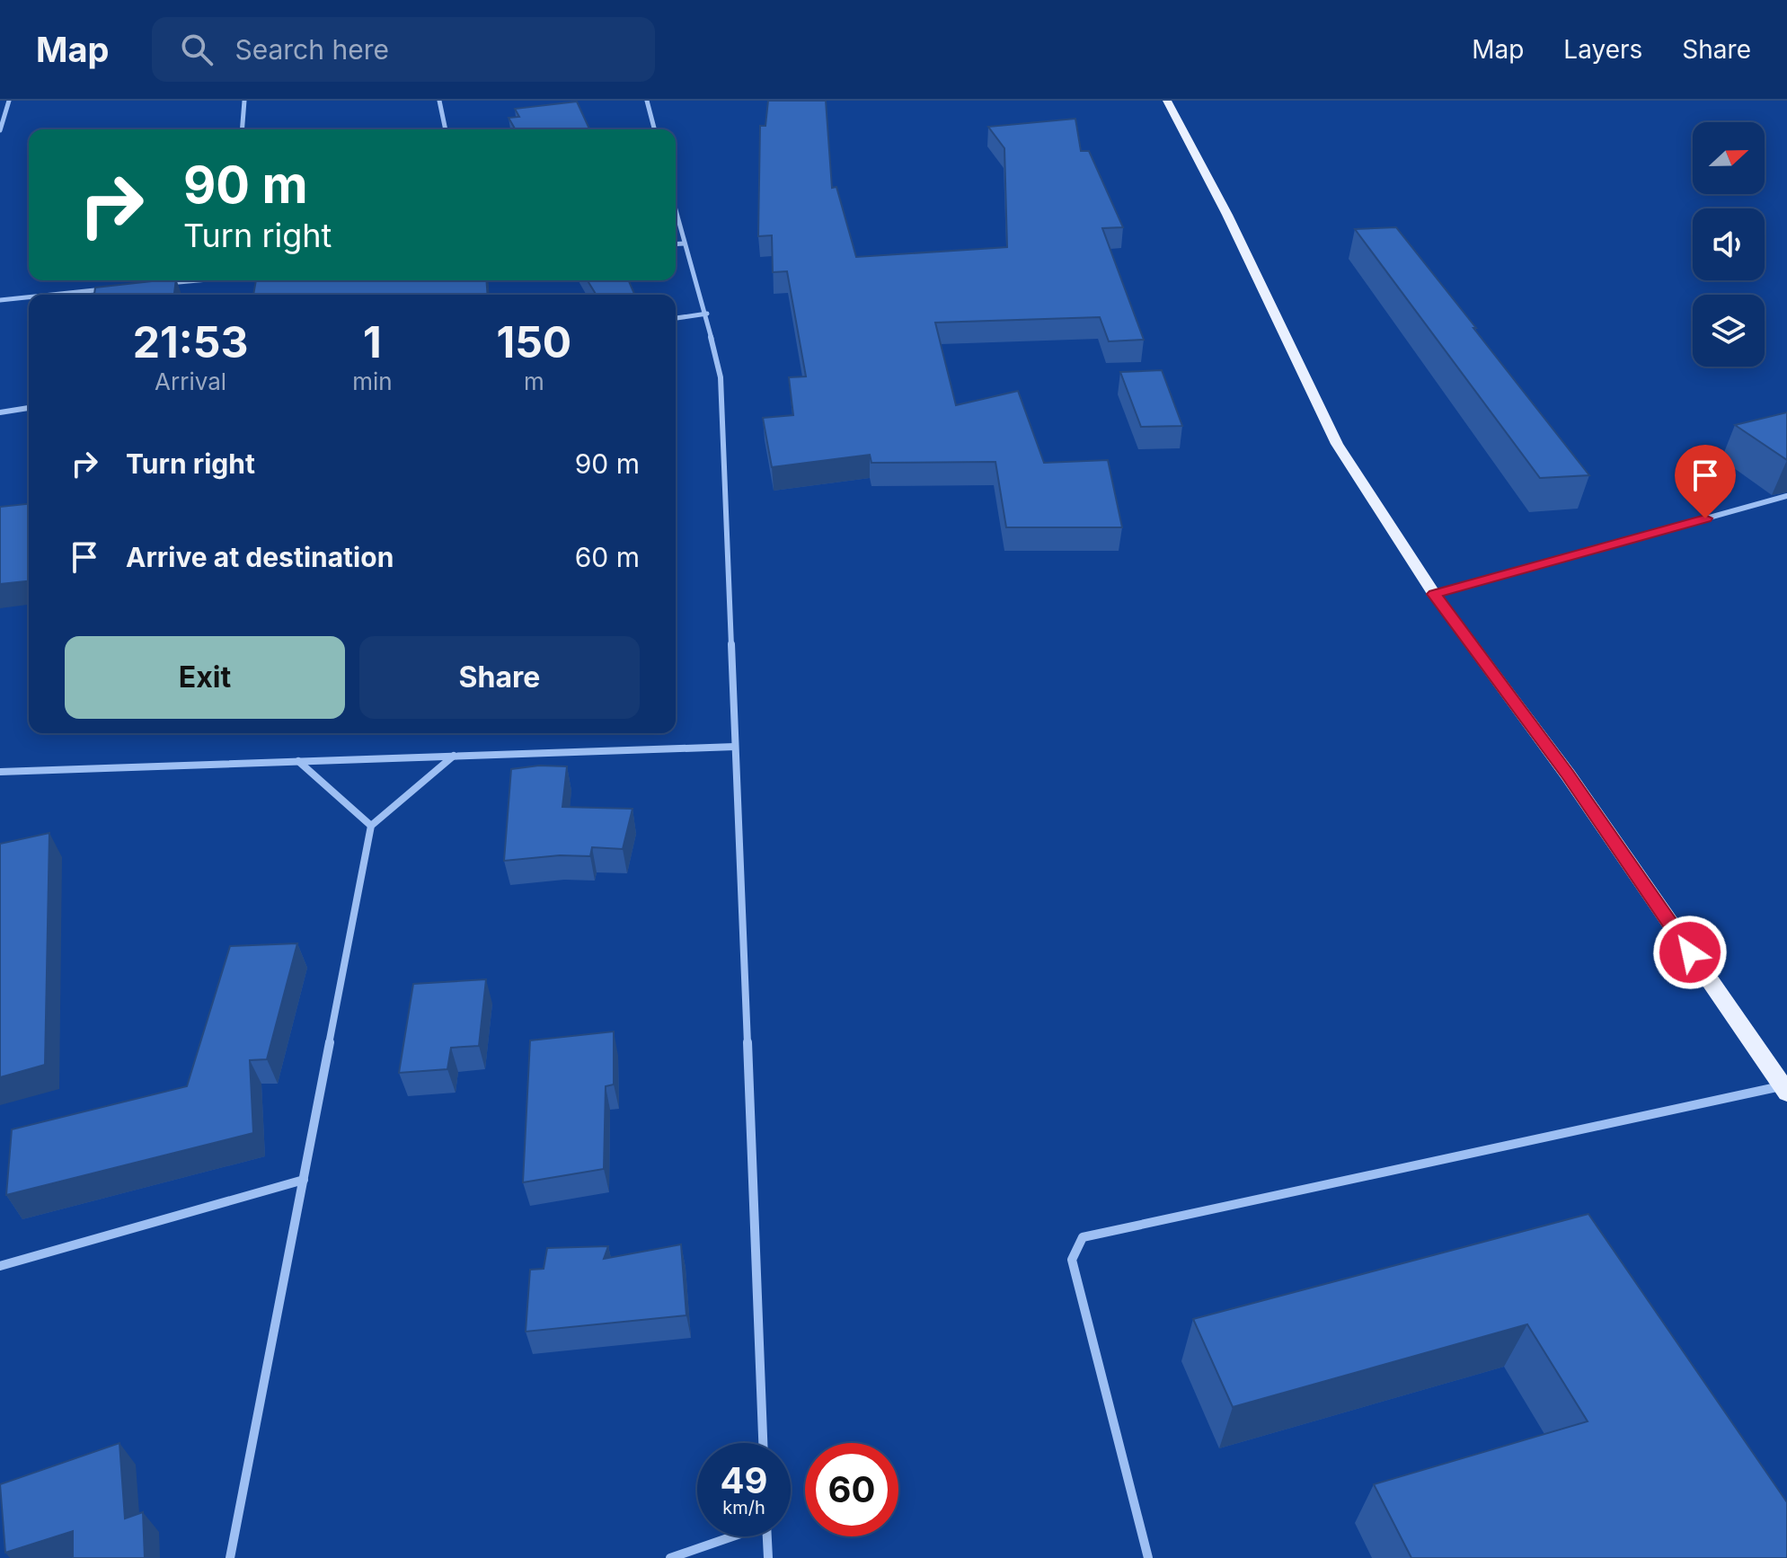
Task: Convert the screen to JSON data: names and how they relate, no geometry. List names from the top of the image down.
{
  "north": "right",
  "page": {
    "header": "Map",
    "search": "Search here",
    "nav": ["Map", "Layers", "Share"],
    "turn": ["90 m", "Turn right"],
    "eta": [
      "21:53",
      "Arrival",
      "1",
      "min",
      "150",
      "m"
    ],
    "list": [
      {
        "name": "Turn right",
        "value": "90 m"
      },
      {
        "name": "Arrive at destination",
        "value": "60 m"
      }
    ],
    "buttons": ["Exit", "Share"],
    "speed": "49 km/h",
    "limit": "60"
  }
}
